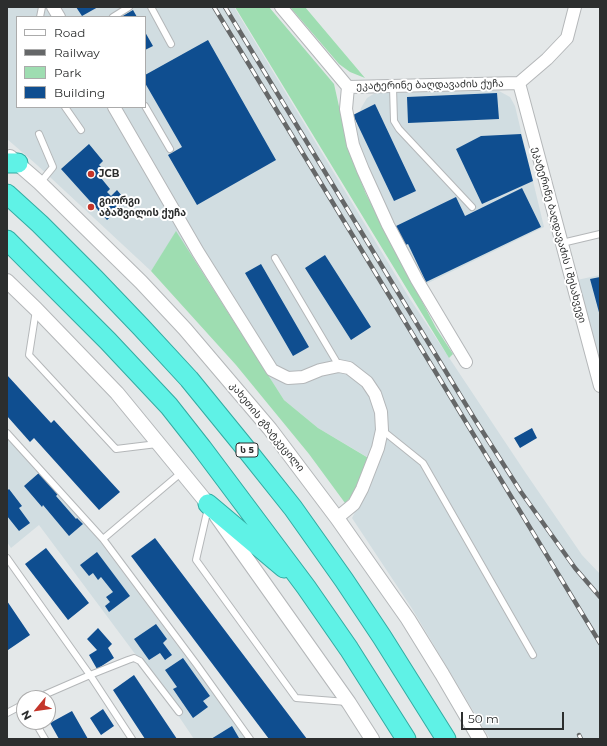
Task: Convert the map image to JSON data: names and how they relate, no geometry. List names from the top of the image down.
{
  "streets": {
    "highway": ["ს 5"],
    "street": ["ეკატერინე ბაღდავაძის ქუჩა", "ეკატერინე ბაღდავაძის I შესახვევი", "კახეთის გზატკეცილი"]
  },
  "crossings": [
    ["ეკატერინე ბაღდავაძის ქუჩა", "ეკატერინე ბაღდავაძის I შესახვევი"]
  ],
  "places": ["JCB", "გიორგი აბაშვილის ქუჩა"],
  "legend": [
    "Road",
    "Railway",
    "Park",
    "Building"
  ],
  "scale_bar": "50 m",
  "north": "bottom left"
}
